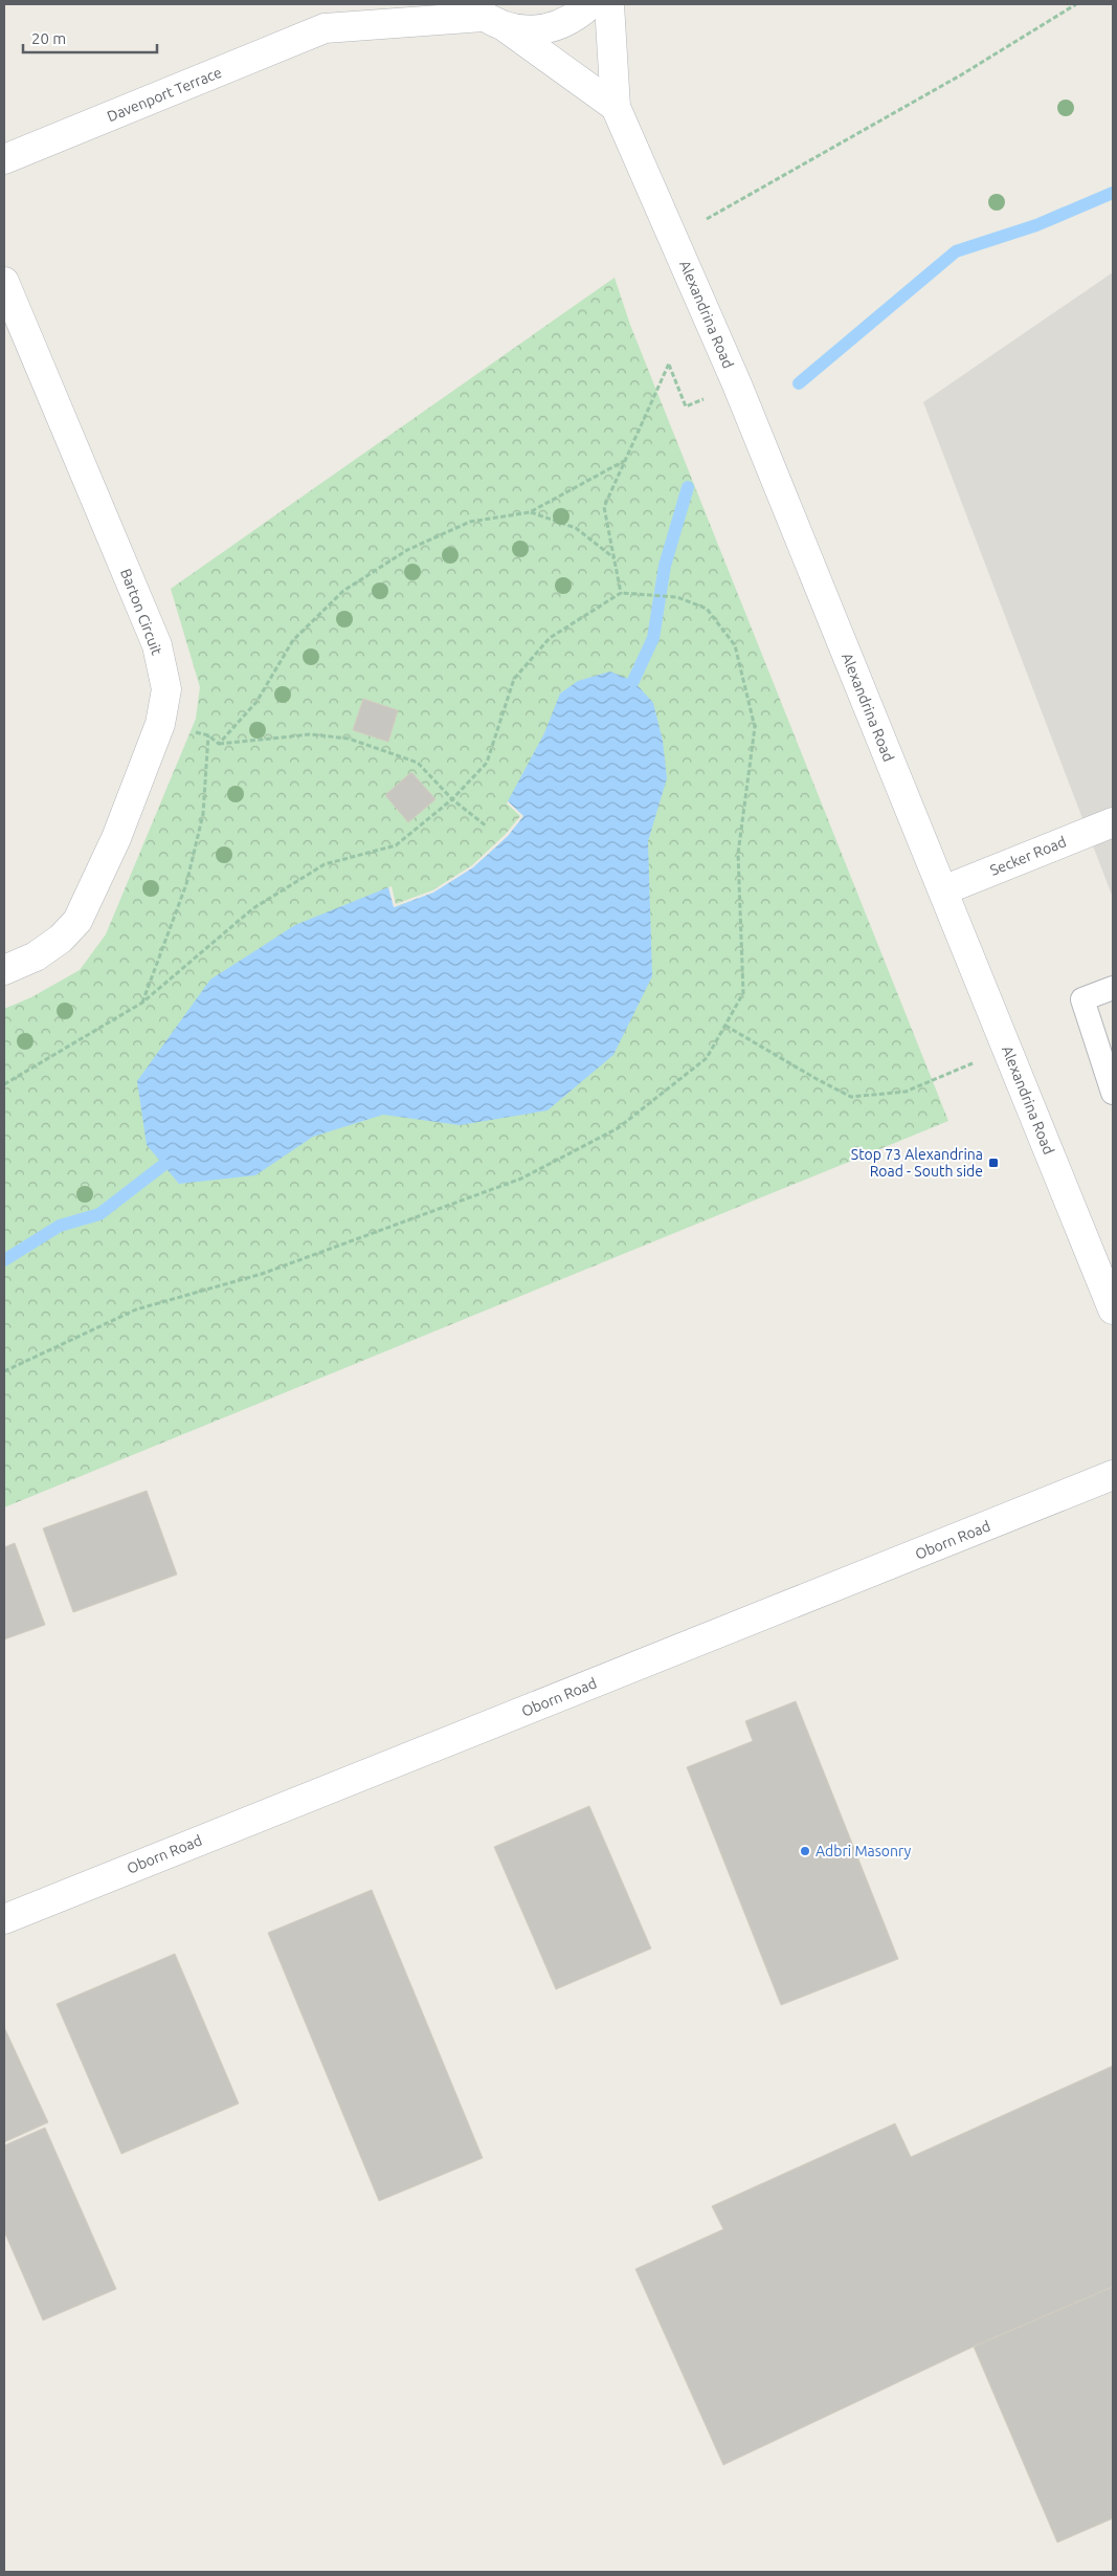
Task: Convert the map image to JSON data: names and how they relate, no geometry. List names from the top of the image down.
{
  "streets": {
    "street": [
      "Davenport Terrace",
      "Alexandrina Road",
      "Barton Circuit",
      "Secker Road",
      "Oborn Road"
    ]
  },
  "crossings": [
    ["Alexandrina Road", "Secker Road"]
  ],
  "places": {
    "transit": ["Stop 73 Alexandrina Road - South side"],
    "other": ["Adbri Masonry"]
  },
  "scale_bar": "20 m"
}
